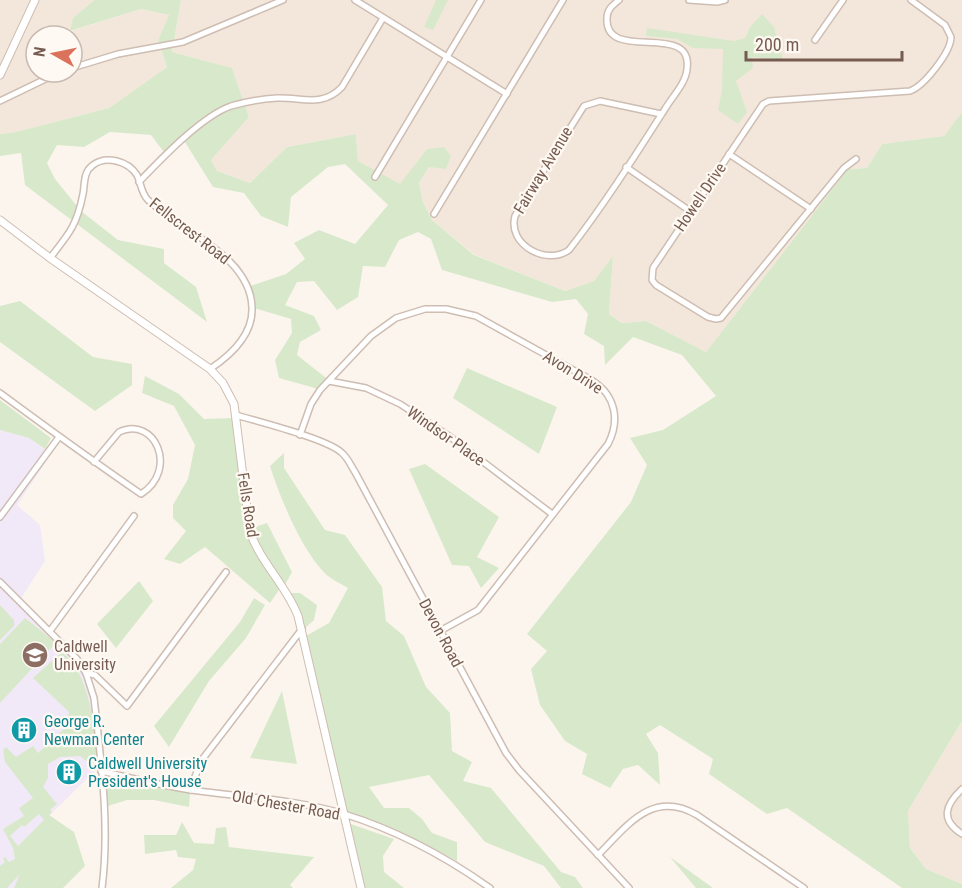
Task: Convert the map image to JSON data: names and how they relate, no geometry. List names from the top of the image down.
{
  "streets": {
    "street": [
      "Fairway Avenue",
      "Howell Drive",
      "Fellscrest Road",
      "Avon Drive",
      "Windsor Place",
      "Fells Road",
      "Devon Road",
      "Old Chester Road"
    ]
  },
  "crossings": [
    ["Fellscrest Road", "Fells Road"],
    ["Avon Drive", "Windsor Place"],
    ["Avon Drive", "Devon Road"],
    ["Fells Road", "Devon Road"],
    ["Fells Road", "Old Chester Road"]
  ],
  "places": {
    "school or university": ["Caldwell University"],
    "building": ["George R. Newman Center", "Caldwell University President's House"]
  },
  "scale_bar": "200 m",
  "north": "left"
}
